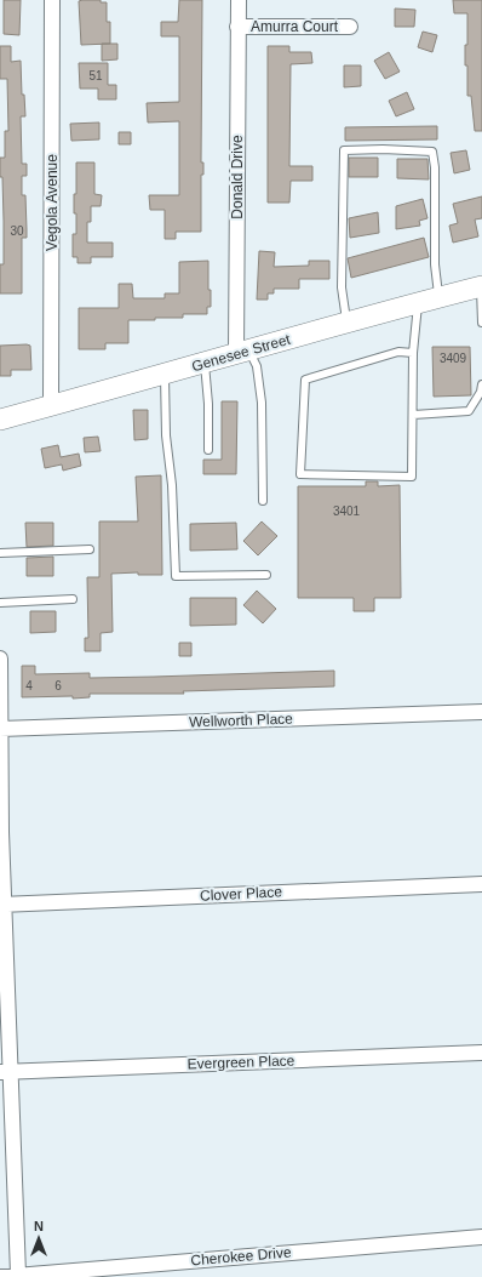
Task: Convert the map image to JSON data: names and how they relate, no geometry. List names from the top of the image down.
{
  "streets": {
    "main road": ["Genesee Street"],
    "street": [
      "Amurra Court",
      "Donald Drive",
      "Vegola Avenue",
      "Wellworth Place",
      "Clover Place",
      "Evergreen Place",
      "Cherokee Drive"
    ]
  },
  "crossings": [
    ["Amurra Court", "Donald Drive"],
    ["Donald Drive", "Genesee Street"],
    ["Vegola Avenue", "Genesee Street"]
  ],
  "house_numbers": [
    "51",
    "30",
    "3409",
    "3401",
    "4",
    "6"
  ],
  "north": "top"
}
